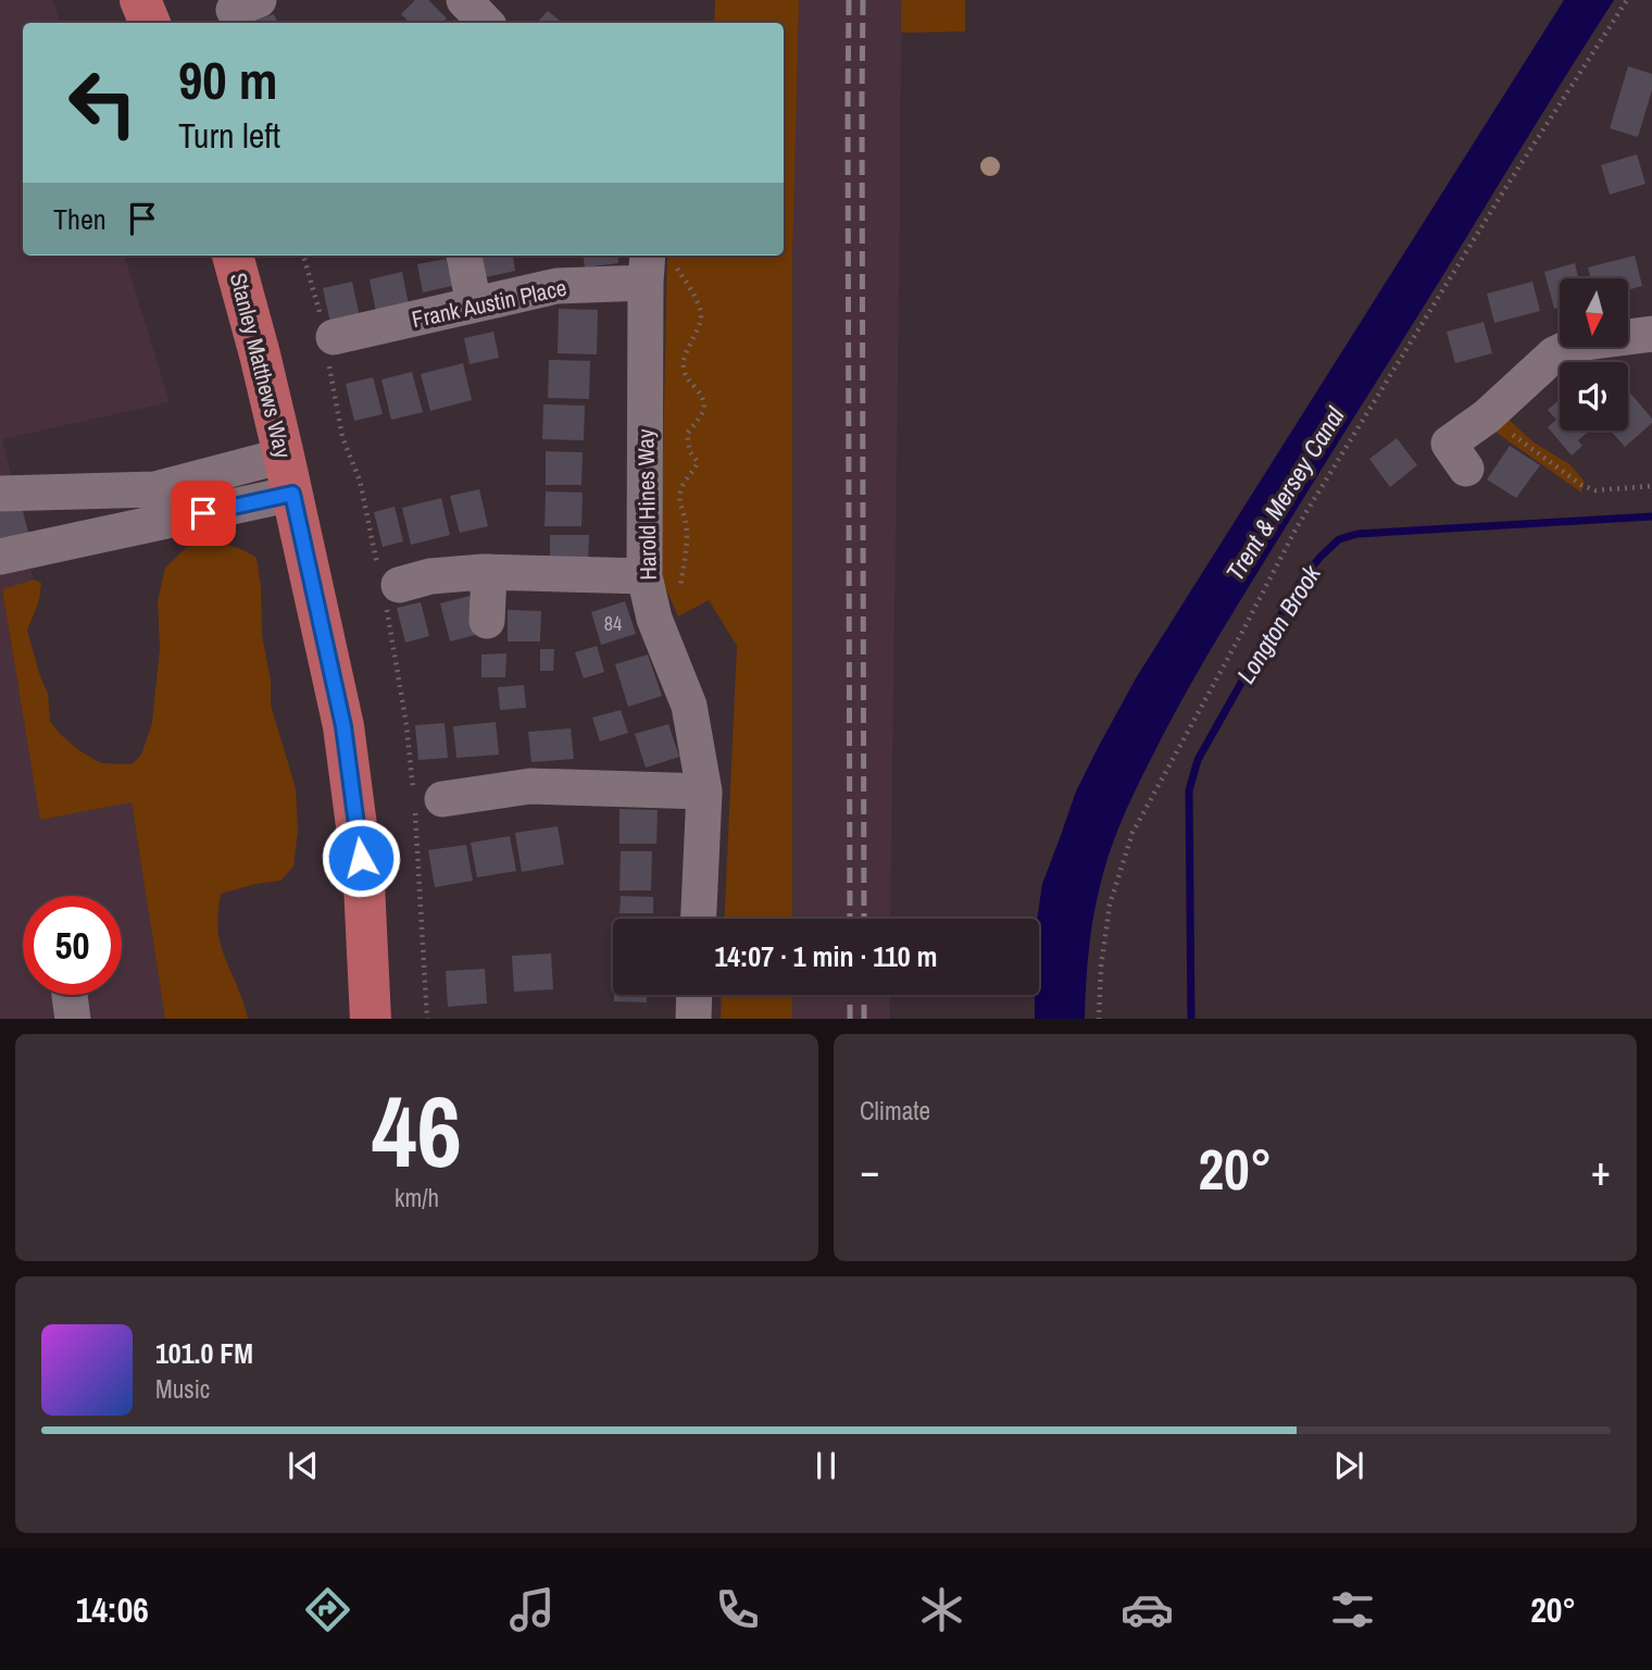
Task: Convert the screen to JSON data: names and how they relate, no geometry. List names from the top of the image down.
{
  "streets": {
    "main road": ["Stanley Matthews Way"],
    "street": ["Frank Austin Place", "Harold Hines Way"]
  },
  "crossings": [
    ["Frank Austin Place", "Harold Hines Way"]
  ],
  "water": ["Trent & Mersey Canal", "Longton Brook"],
  "house_numbers": ["84"],
  "north": "bottom",
  "page": {
    "turn": ["90 m", "Turn left"],
    "then": "Then",
    "limit": "50",
    "trip": "14:07 · 1 min · 110 m",
    "tile": [
      ["46", "km/h"],
      "Climate"
    ],
    "heat": ["−", "20°", "+"],
    "song": ["101.0 FM", "Music"],
    "tabs": ["14:06", "20°"]
  }
}
